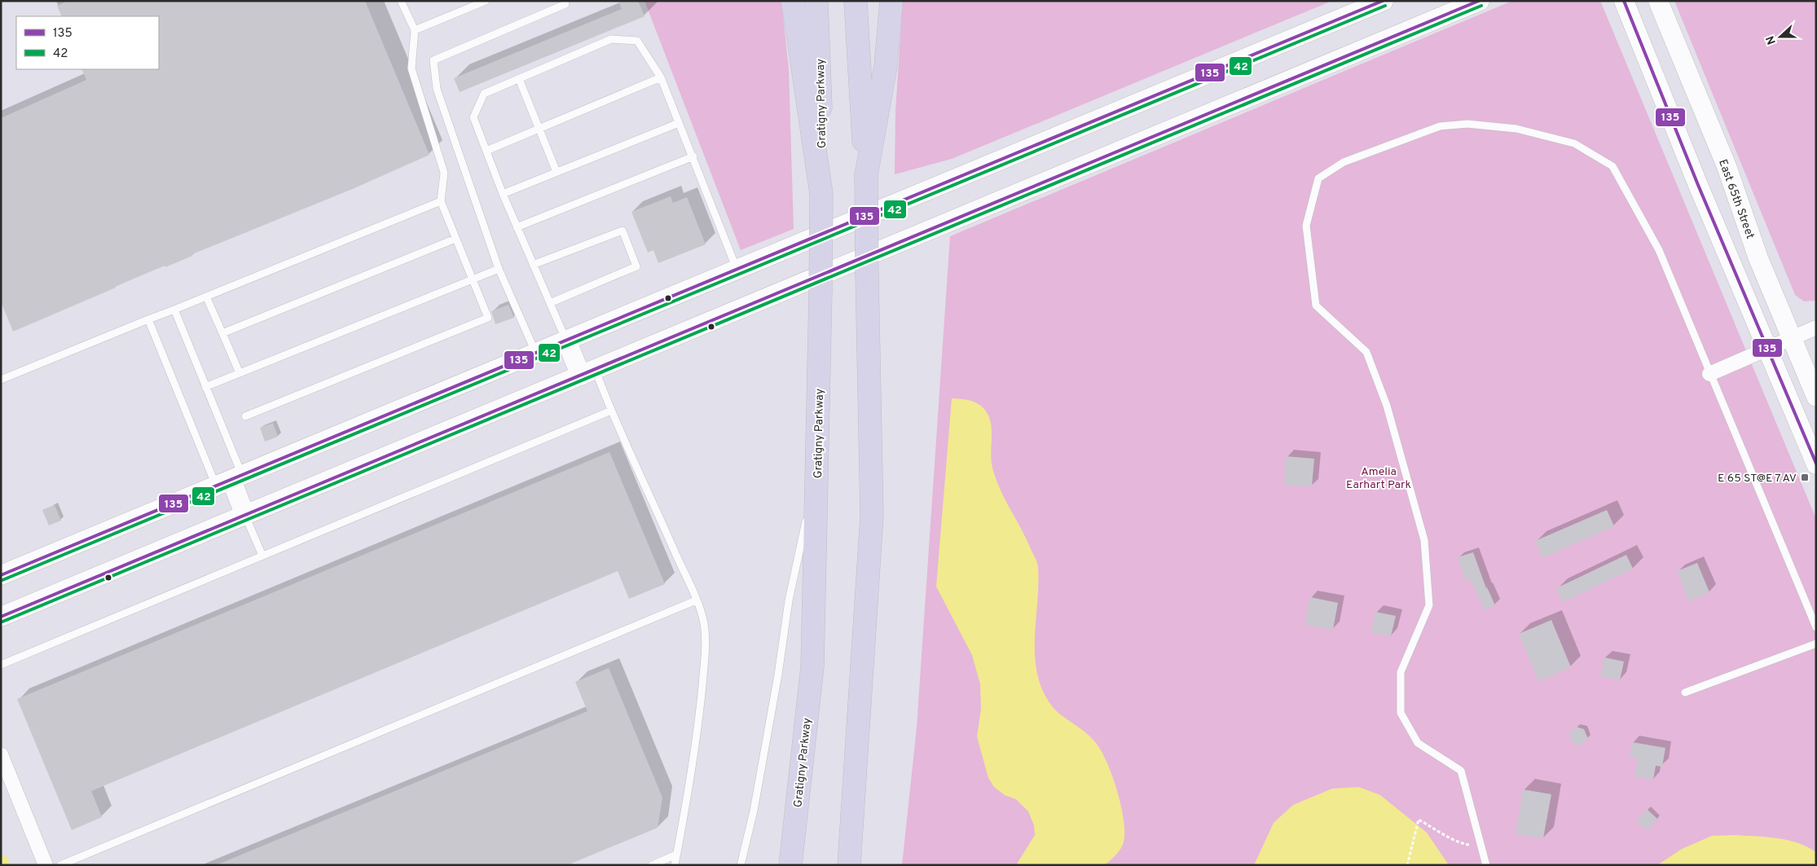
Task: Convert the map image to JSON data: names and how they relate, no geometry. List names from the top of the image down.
{
  "streets": {
    "highway": ["Gratigny Parkway"],
    "main road": ["East 65th Street"]
  },
  "parks": ["Amelia Earhart Park"],
  "places": {
    "transit": ["E 65 ST@E 7 AV"]
  },
  "lines": ["transit line 135", "transit line 42"],
  "legend": ["135", "42"],
  "north": "left"
}
